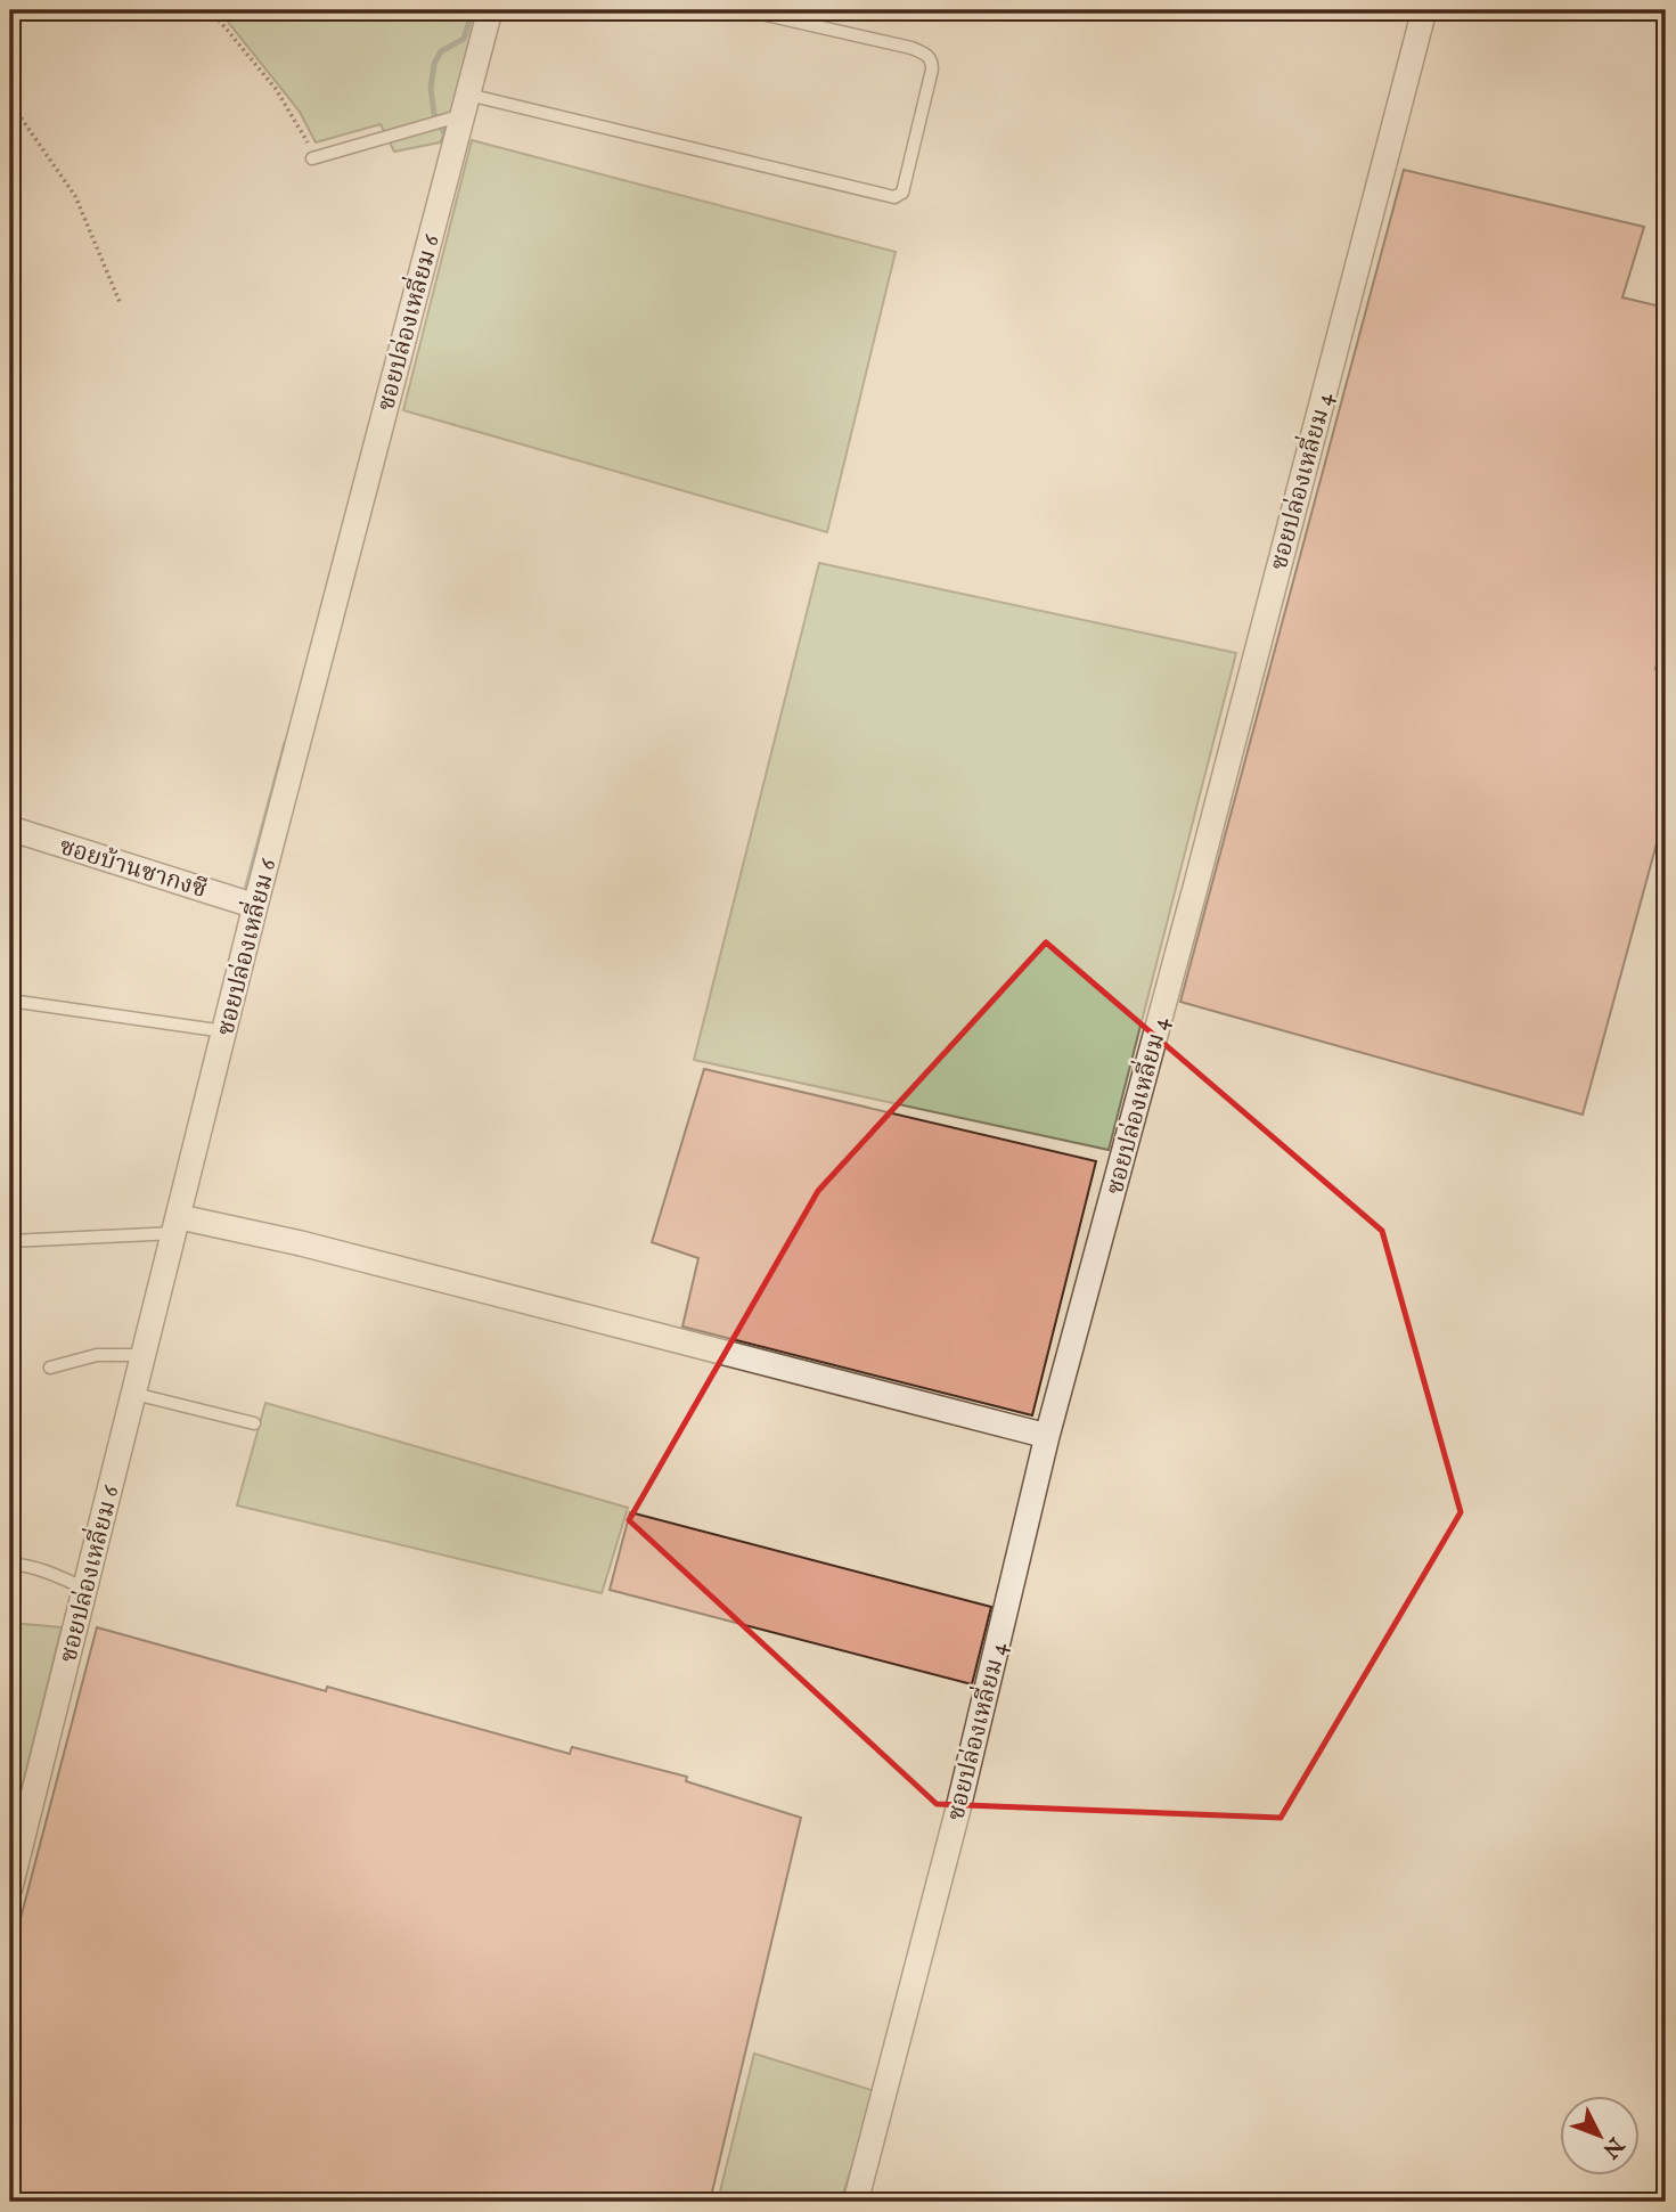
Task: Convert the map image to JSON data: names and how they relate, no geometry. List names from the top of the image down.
{
  "streets": {
    "street": ["ซอยปล่องเหลี่ยม 6", "ซอยปล่องเหลี่ยม 4", "ซอยบ้านซากงซี"]
  },
  "crossings": [
    ["ซอยปล่องเหลี่ยม 6", "ซอยบ้านซากงซี"]
  ],
  "north": "bottom right"
}
